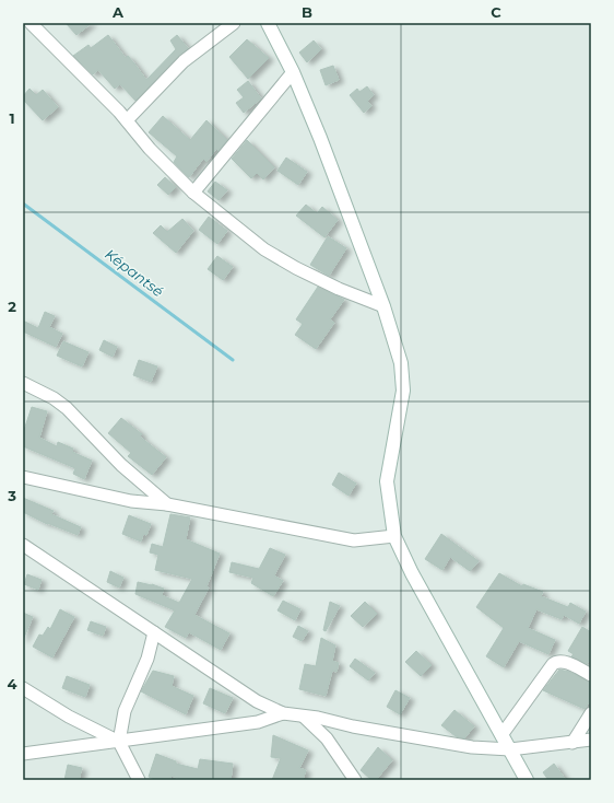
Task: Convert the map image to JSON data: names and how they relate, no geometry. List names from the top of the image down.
{
  "water": ["Képantsé"],
  "grid": {
    "columns": ["A", "B", "C"],
    "rows": [
      "1",
      "2",
      "3",
      "4"
    ]
  }
}
